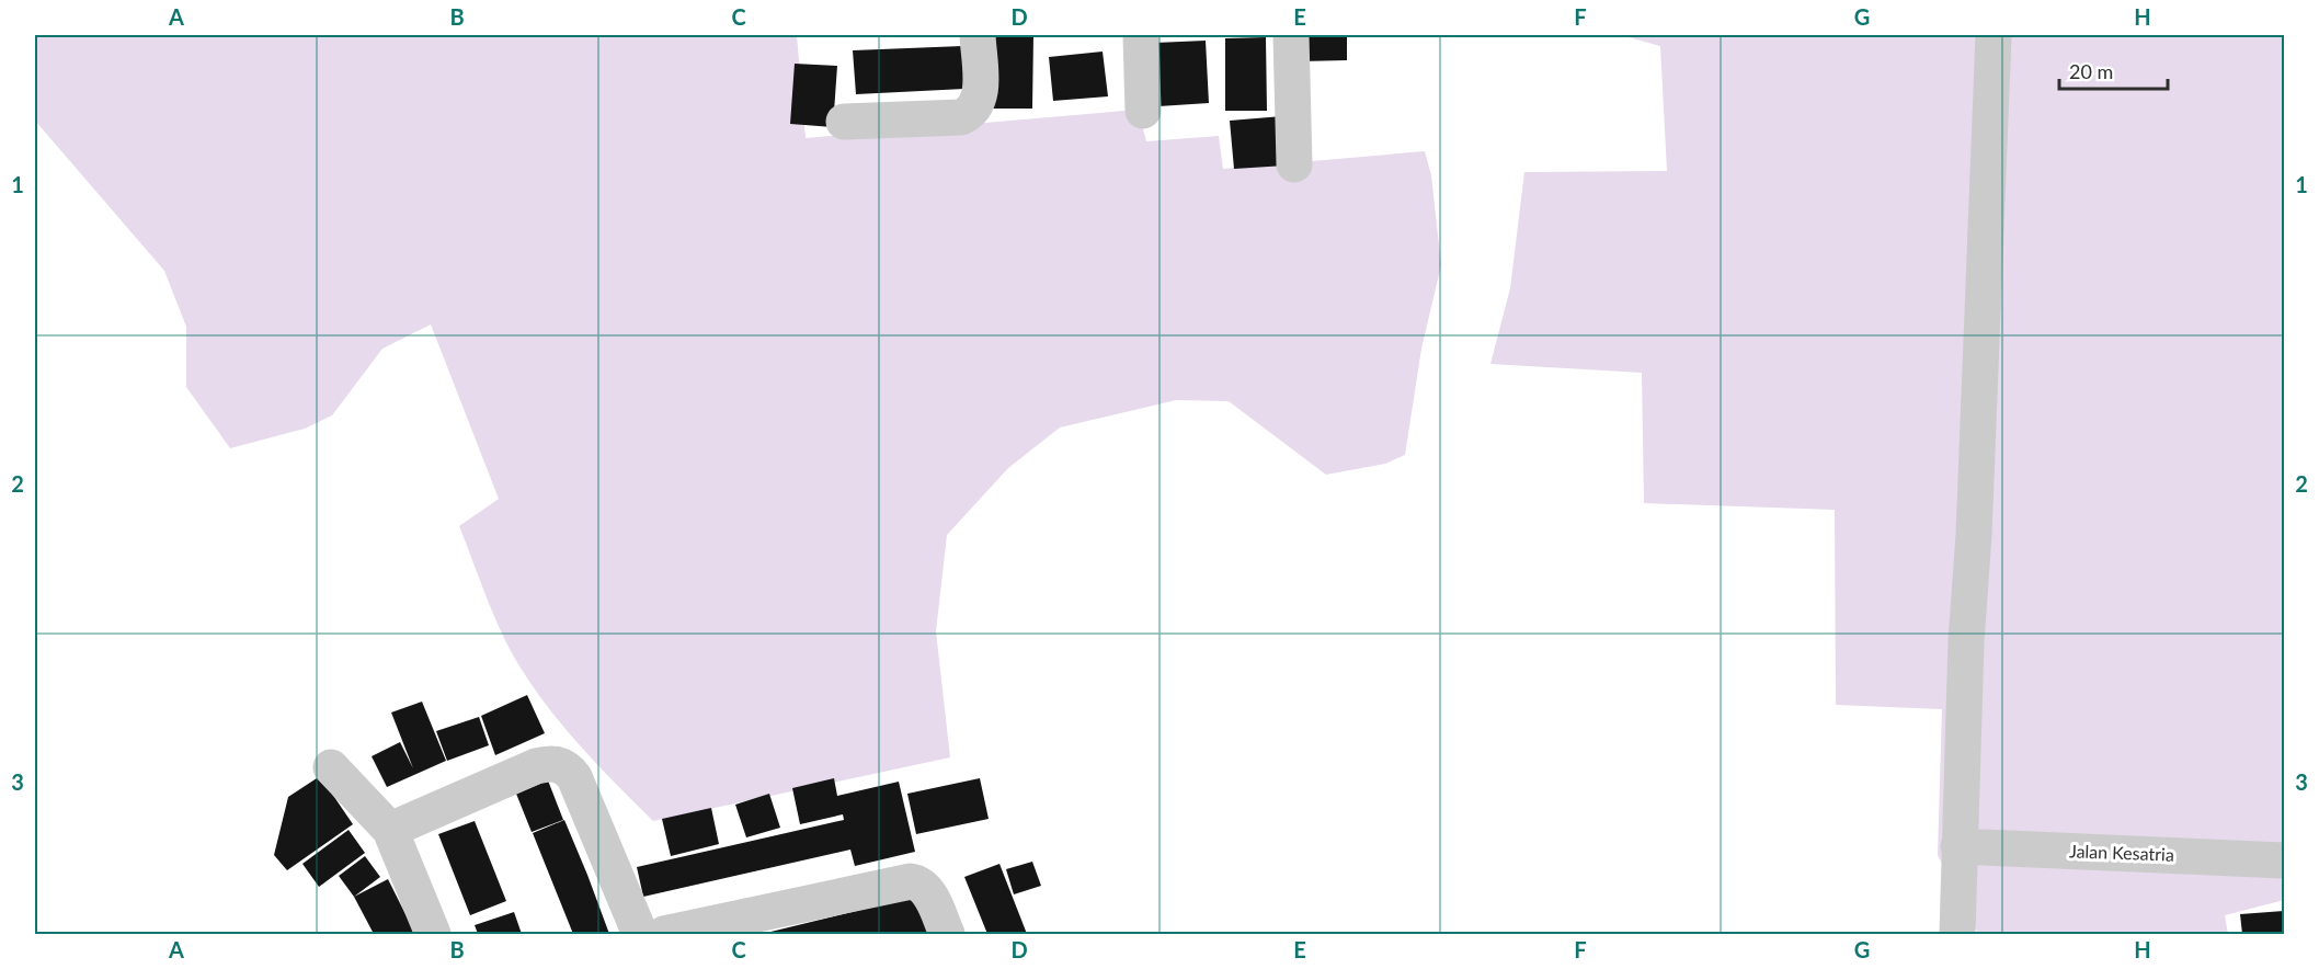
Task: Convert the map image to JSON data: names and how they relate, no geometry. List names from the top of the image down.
{
  "streets": {
    "street": ["Jalan Kesatria"]
  },
  "scale_bar": "20 m",
  "grid": {
    "columns": [
      "A",
      "B",
      "C",
      "D",
      "E",
      "F",
      "G",
      "H"
    ],
    "rows": ["1", "2", "3"]
  }
}
